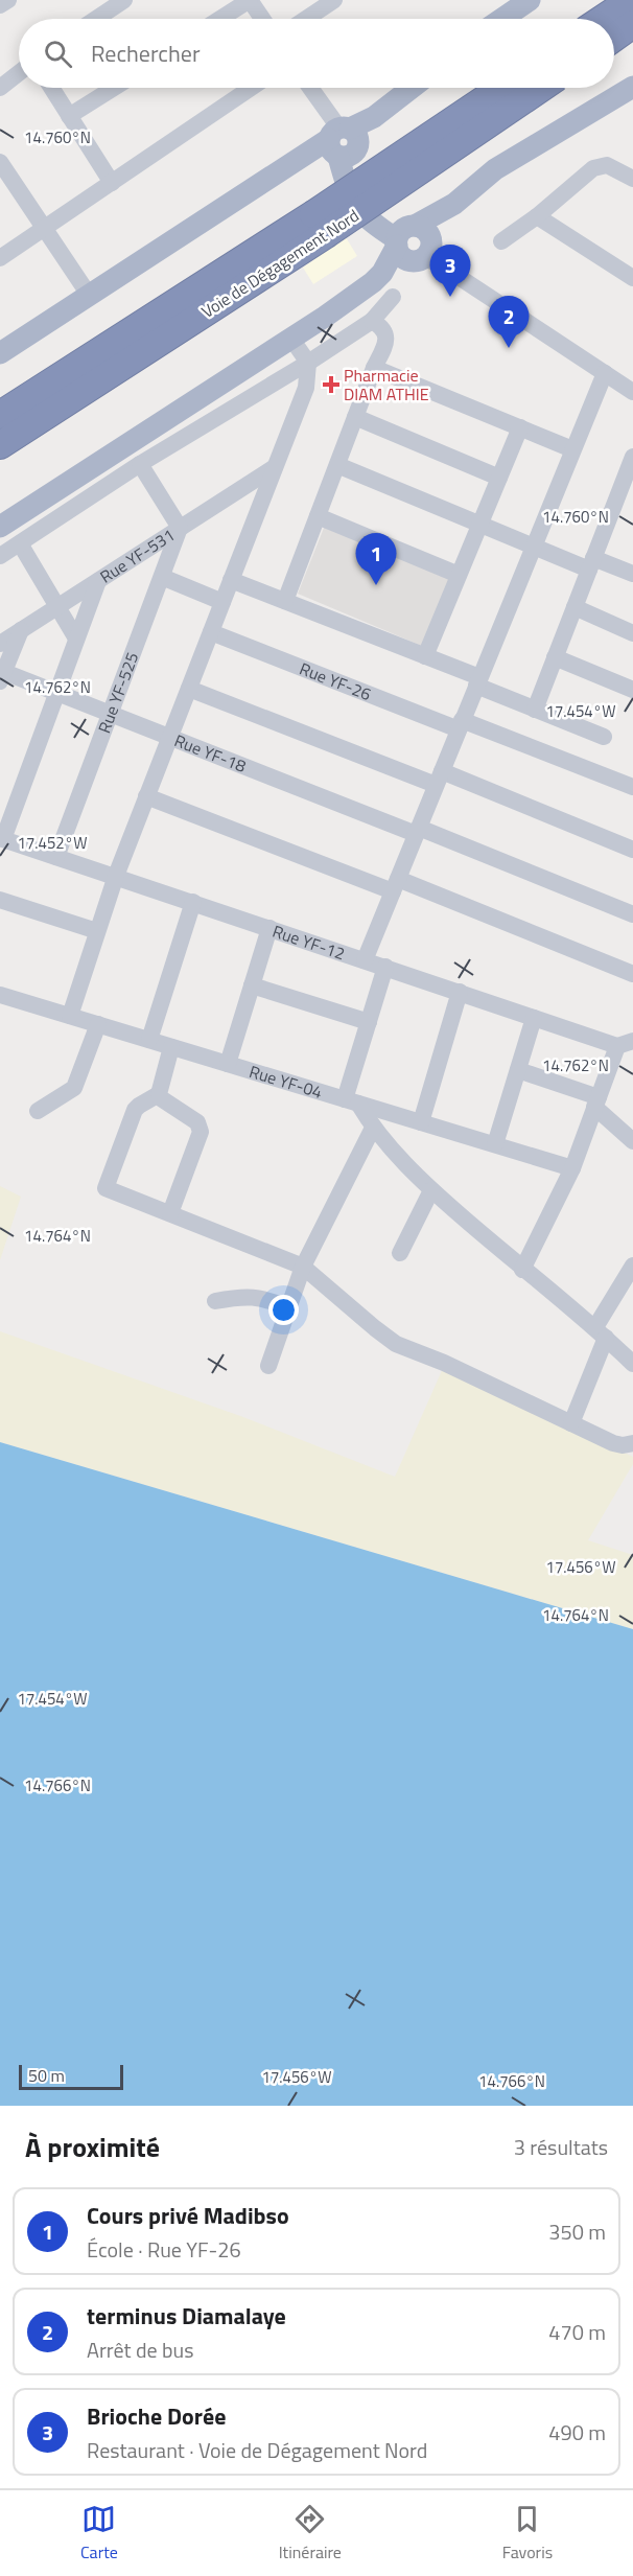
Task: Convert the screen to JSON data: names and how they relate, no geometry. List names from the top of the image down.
{
  "streets": {
    "highway": ["Voie de Dégagement Nord"],
    "street": [
      "Rue YF-531",
      "Rue YF-26",
      "Rue YF-525",
      "Rue YF-18",
      "Rue YF-12",
      "Rue YF-04"
    ]
  },
  "crossings": [
    ["Rue YF-531", "Rue YF-525"],
    ["Rue YF-525", "Rue YF-18"],
    ["Rue YF-525", "Rue YF-12"]
  ],
  "places": {
    "health": ["Pharmacie DIAM ATHIE"]
  },
  "scale_bar": "50 m",
  "page": {
    "search": "Rechercher",
    "pins": ["3", "2", "1"],
    "scale": "50 m",
    "heading": ["À proximité", "3 résultats"],
    "list": [
      {
        "mark": "1",
        "name": "Cours privé Madibso",
        "note": "École · Rue YF-26",
        "value": "350 m"
      },
      {
        "mark": "2",
        "name": "terminus Diamalaye",
        "note": "Arrêt de bus",
        "value": "470 m"
      },
      {
        "mark": "3",
        "name": "Brioche Dorée",
        "note": "Restaurant · Voie de Dégagement Nord",
        "value": "490 m"
      }
    ],
    "nav": ["Carte", "Itinéraire", "Favoris"]
  },
  "coordinates": [
    "14.760°N",
    "14.762°N",
    "17.454°W",
    "17.452°W",
    "14.764°N",
    "17.456°W",
    "14.766°N"
  ]
}
